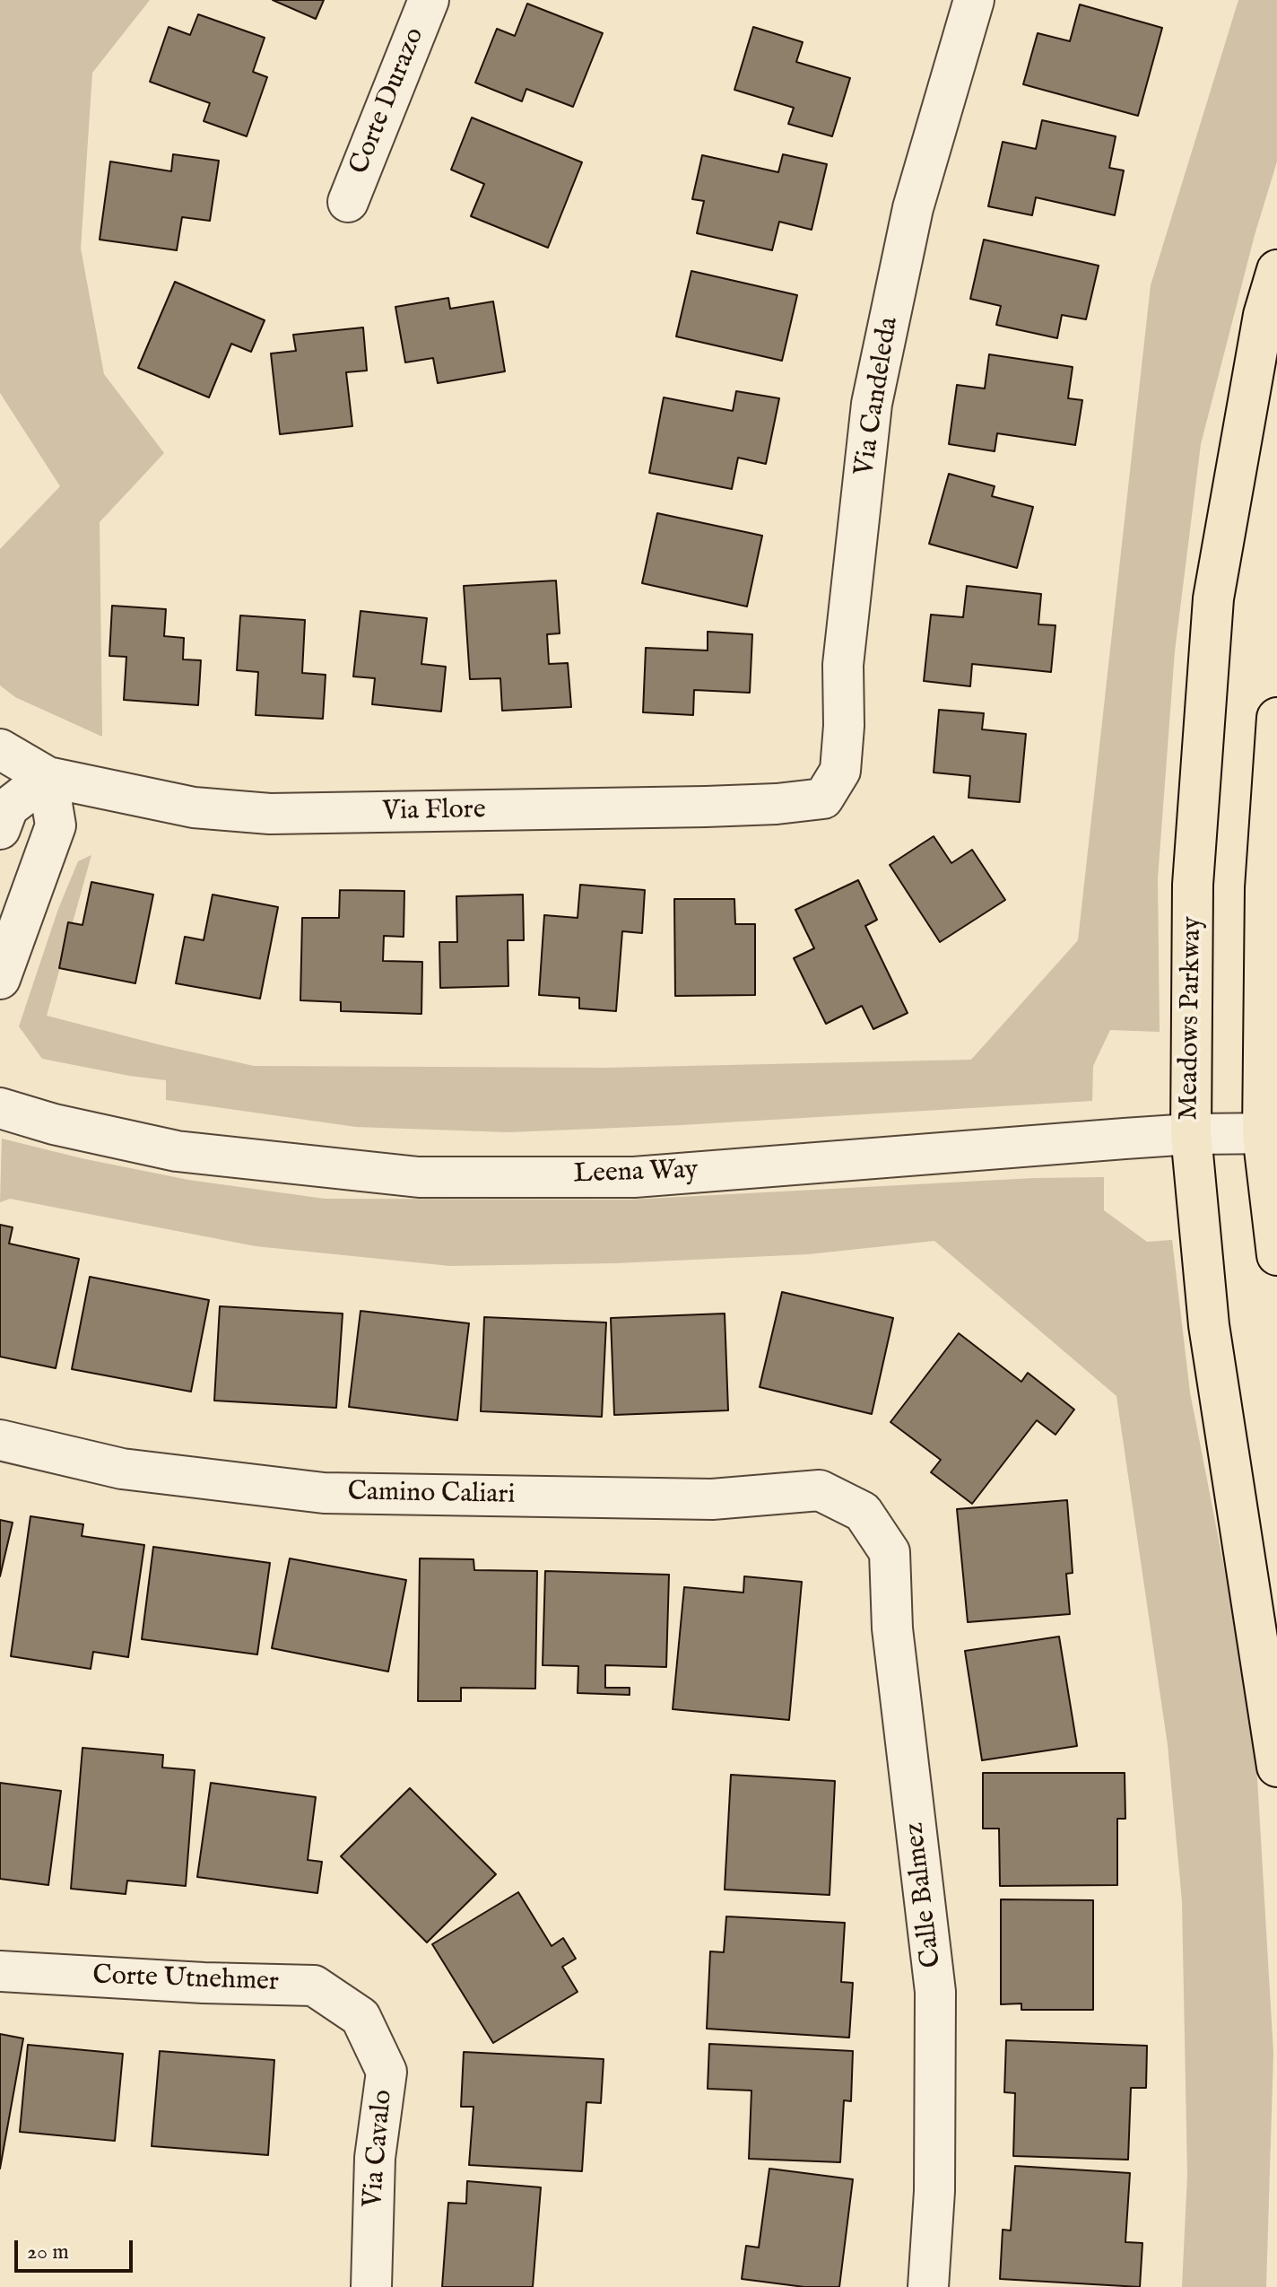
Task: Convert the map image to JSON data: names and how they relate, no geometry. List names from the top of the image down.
{
  "streets": {
    "main road": ["Meadows Parkway"],
    "street": [
      "Corte Durazo",
      "Via Candeleda",
      "Via Flore",
      "Leena Way",
      "Camino Caliari",
      "Calle Balmez",
      "Corte Utnehmer",
      "Via Cavalo"
    ]
  },
  "crossings": [
    ["Via Candeleda", "Via Flore"],
    ["Meadows Parkway", "Leena Way"],
    ["Camino Caliari", "Calle Balmez"],
    ["Corte Utnehmer", "Via Cavalo"]
  ],
  "scale_bar": "20 m"
}
